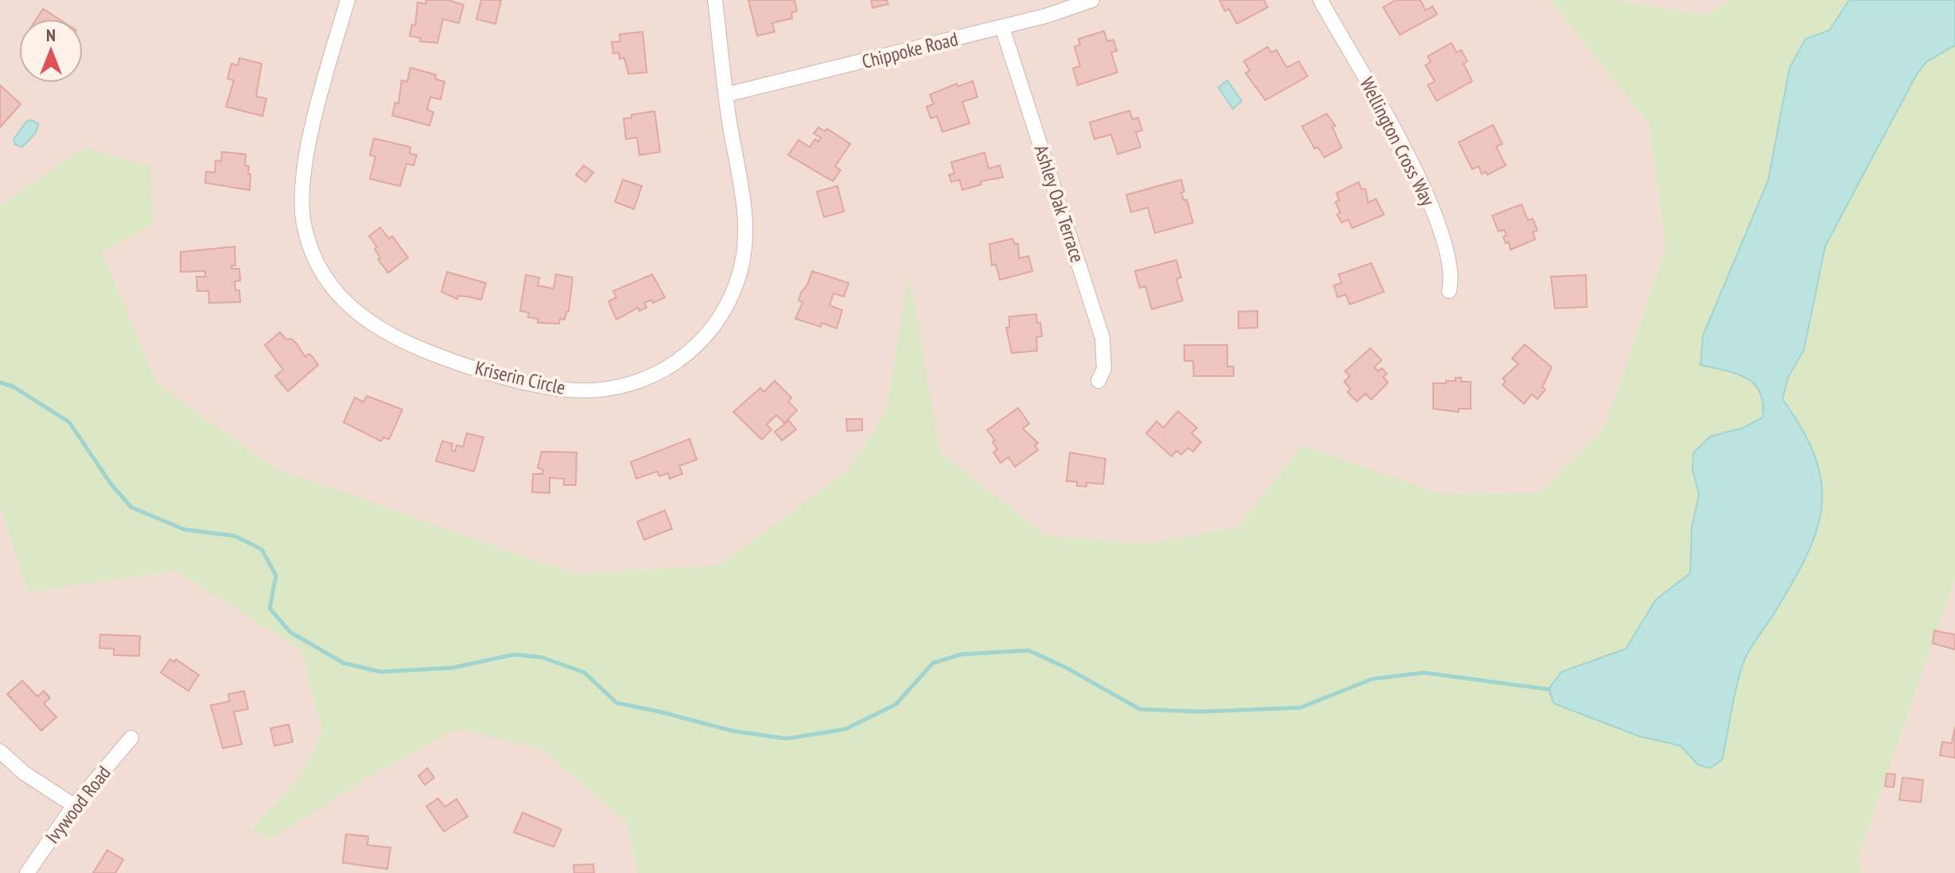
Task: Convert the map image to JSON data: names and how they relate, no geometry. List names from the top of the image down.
{
  "streets": {
    "street": [
      "Chippoke Road",
      "Wellington Cross Way",
      "Ashley Oak Terrace",
      "Kriserin Circle",
      "Ivywood Road"
    ]
  },
  "crossings": [
    ["Chippoke Road", "Ashley Oak Terrace"],
    ["Chippoke Road", "Kriserin Circle"]
  ],
  "north": "top"
}
